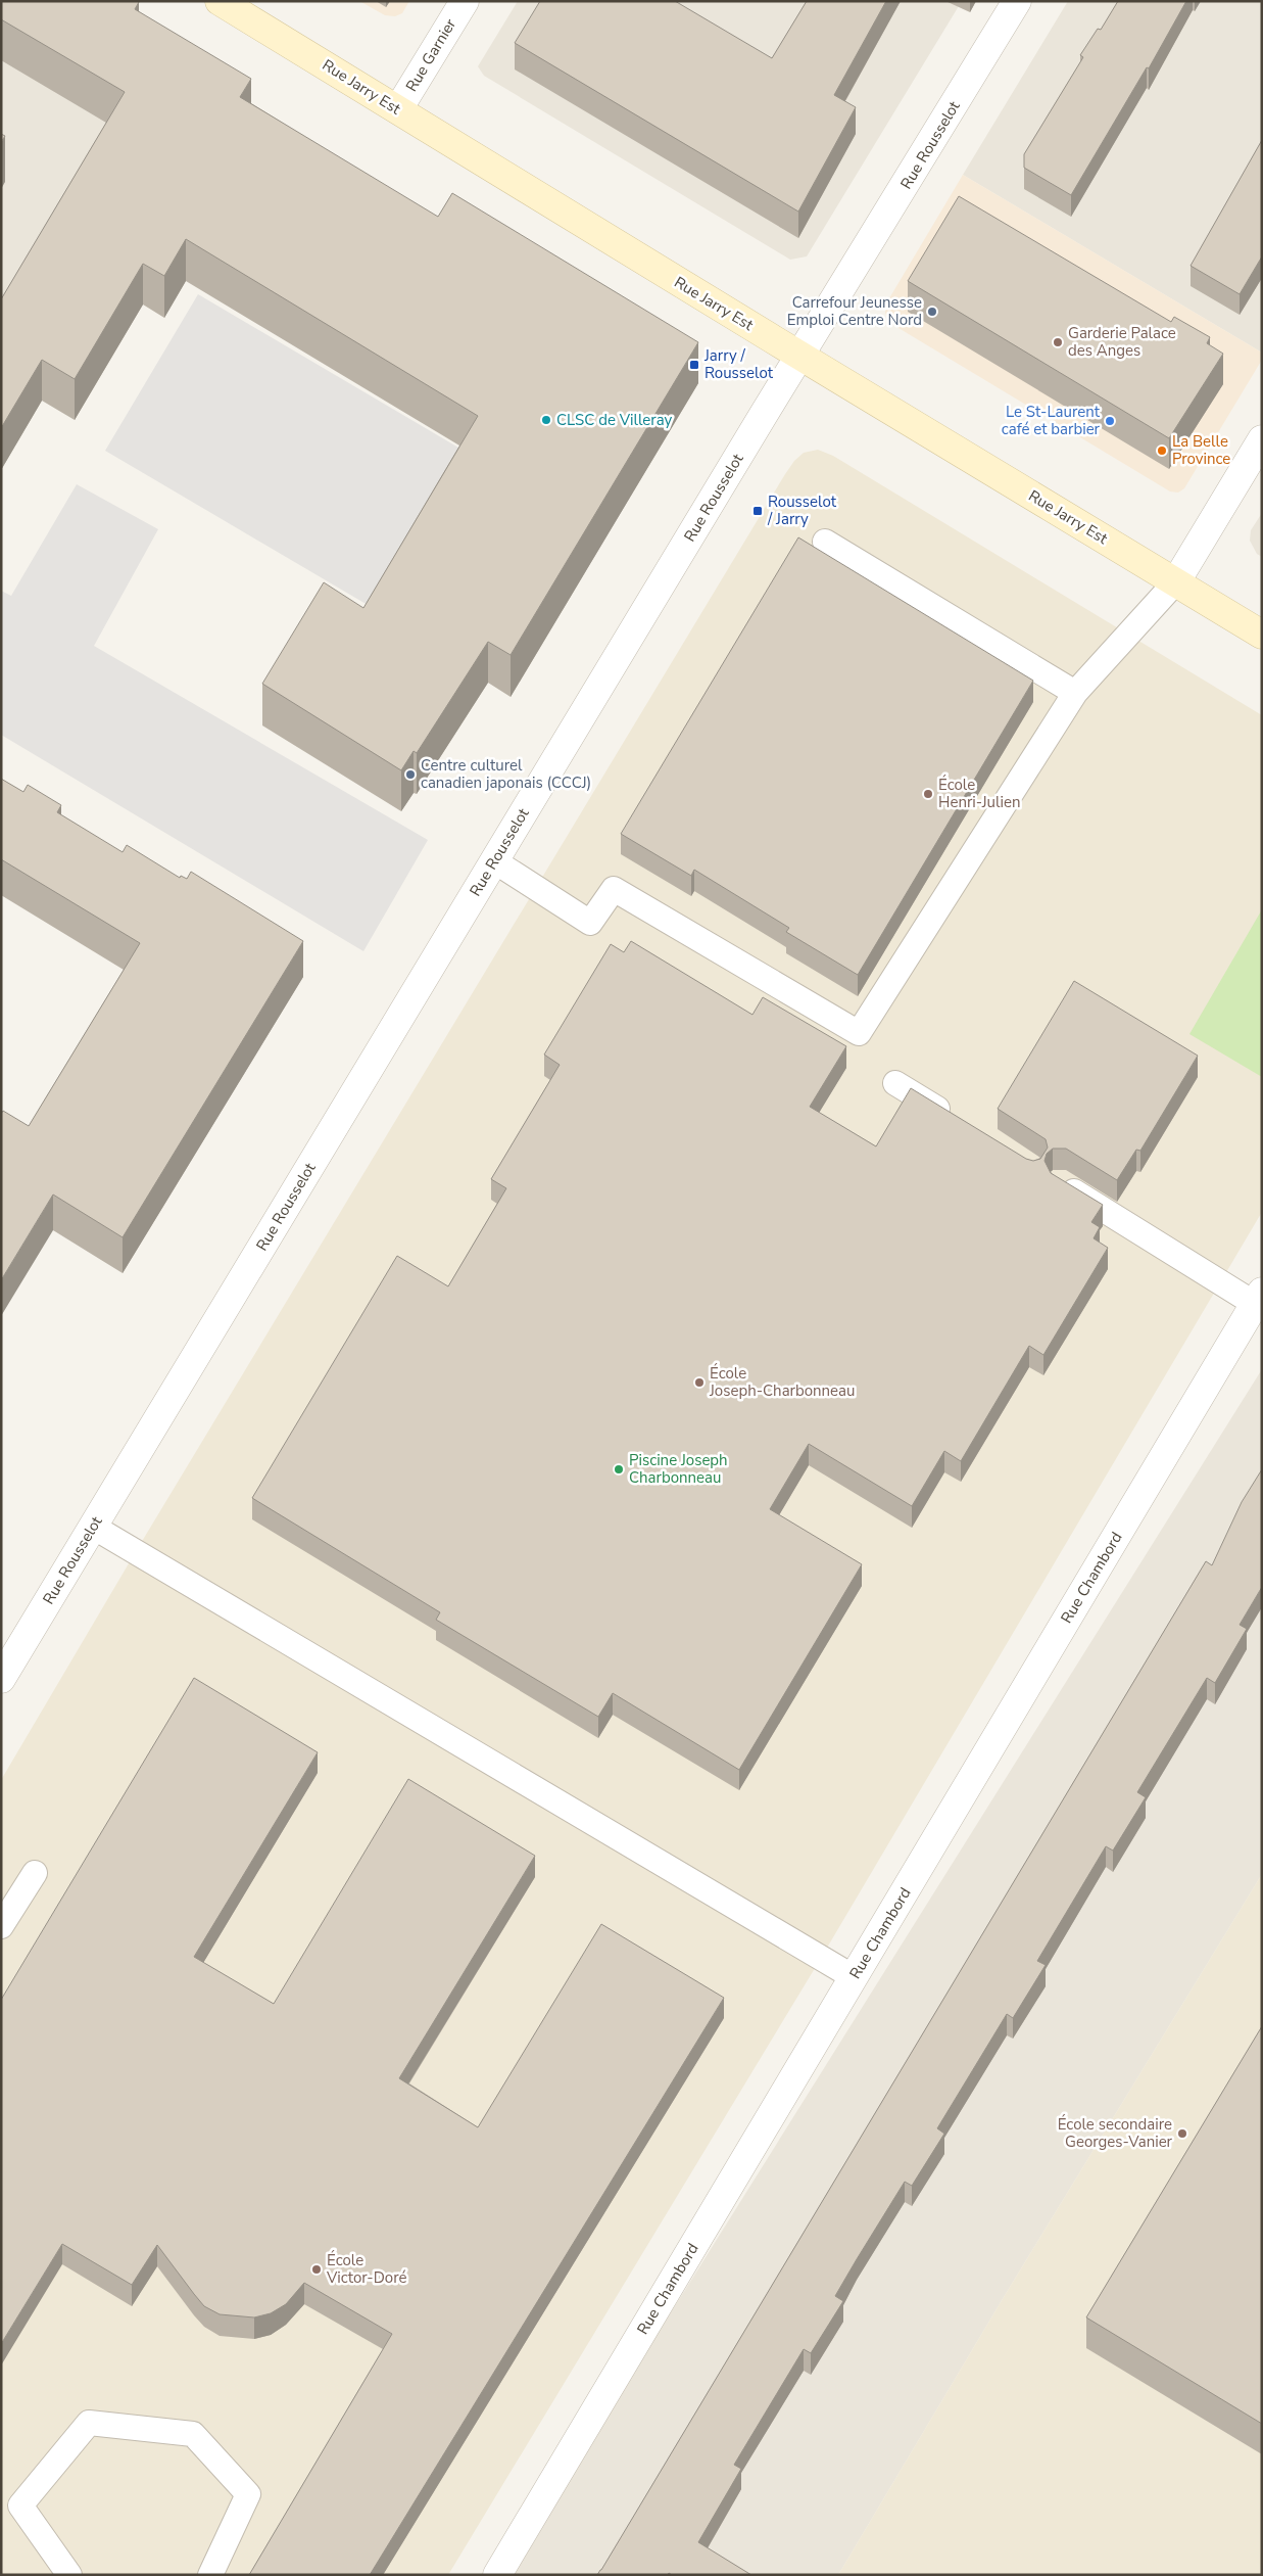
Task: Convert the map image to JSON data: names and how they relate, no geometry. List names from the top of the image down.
{
  "streets": {
    "main road": ["Rue Jarry Est"],
    "street": ["Rue Garnier", "Rue Rousselot", "Rue Chambord"]
  },
  "crossings": [
    ["Rue Garnier", "Rue Jarry Est"],
    ["Rue Jarry Est", "Rue Rousselot"]
  ],
  "places": {
    "other": [
      "Carrefour Jeunesse Emploi Centre Nord",
      "Garderie Palace des Anges",
      "CLSC de Villeray",
      "Le St-Laurent café et barbier",
      "La Belle Province",
      "Centre culturel canadien japonais (CCCJ)",
      "École Henri-Julien",
      "École Joseph-Charbonneau",
      "Piscine Joseph Charbonneau",
      "École secondaire Georges-Vanier",
      "École Victor-Doré"
    ],
    "transit": ["Jarry / Rousselot", "Rousselot / Jarry"]
  }
}
